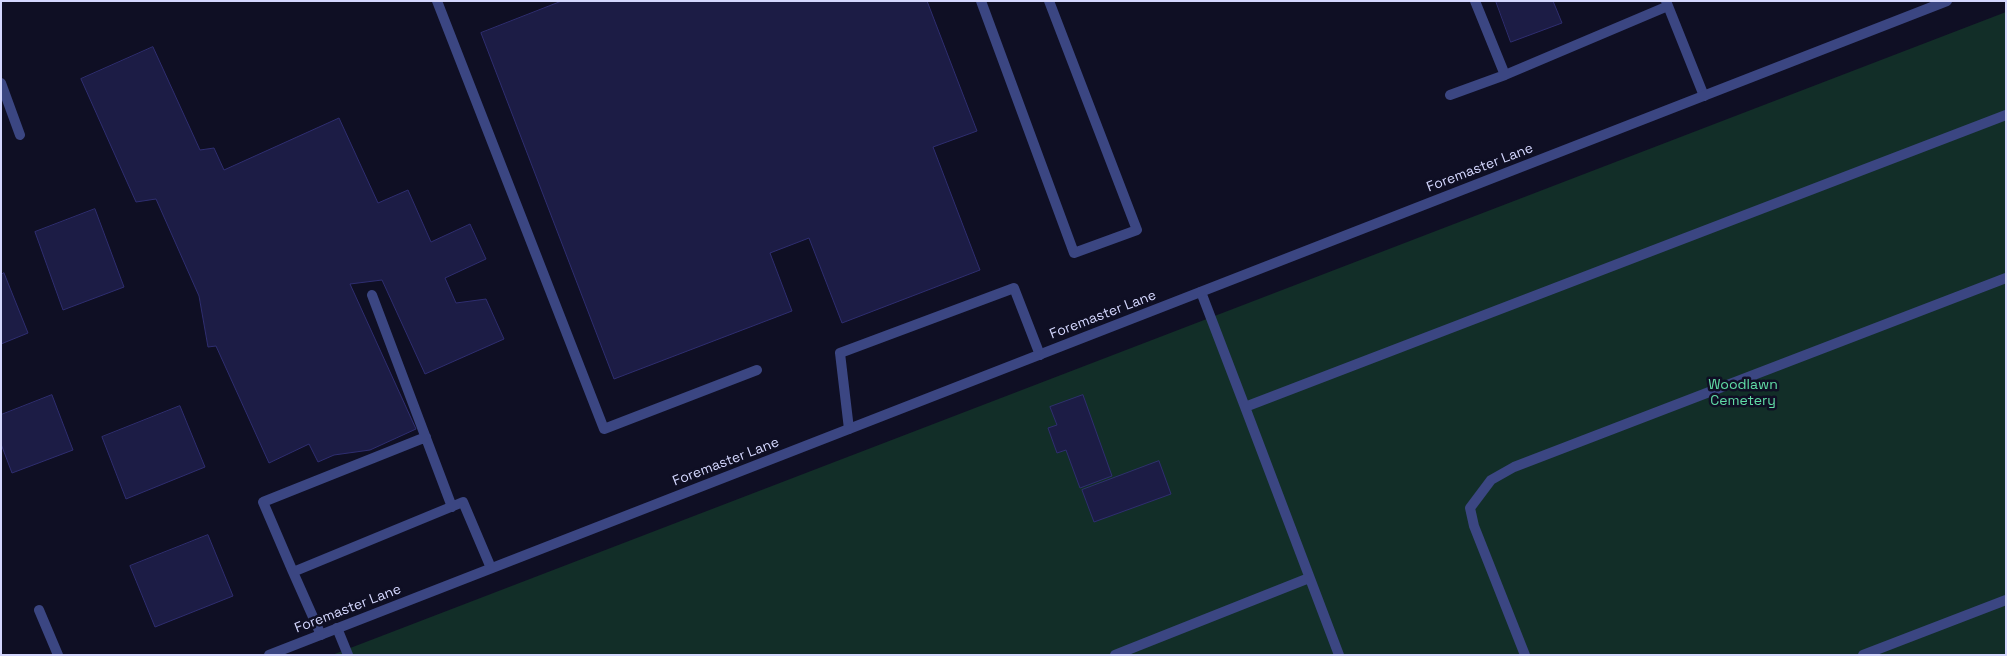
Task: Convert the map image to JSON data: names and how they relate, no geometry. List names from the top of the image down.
{
  "streets": {
    "street": ["Foremaster Lane"]
  },
  "parks": ["Woodlawn Cemetery"]
}
